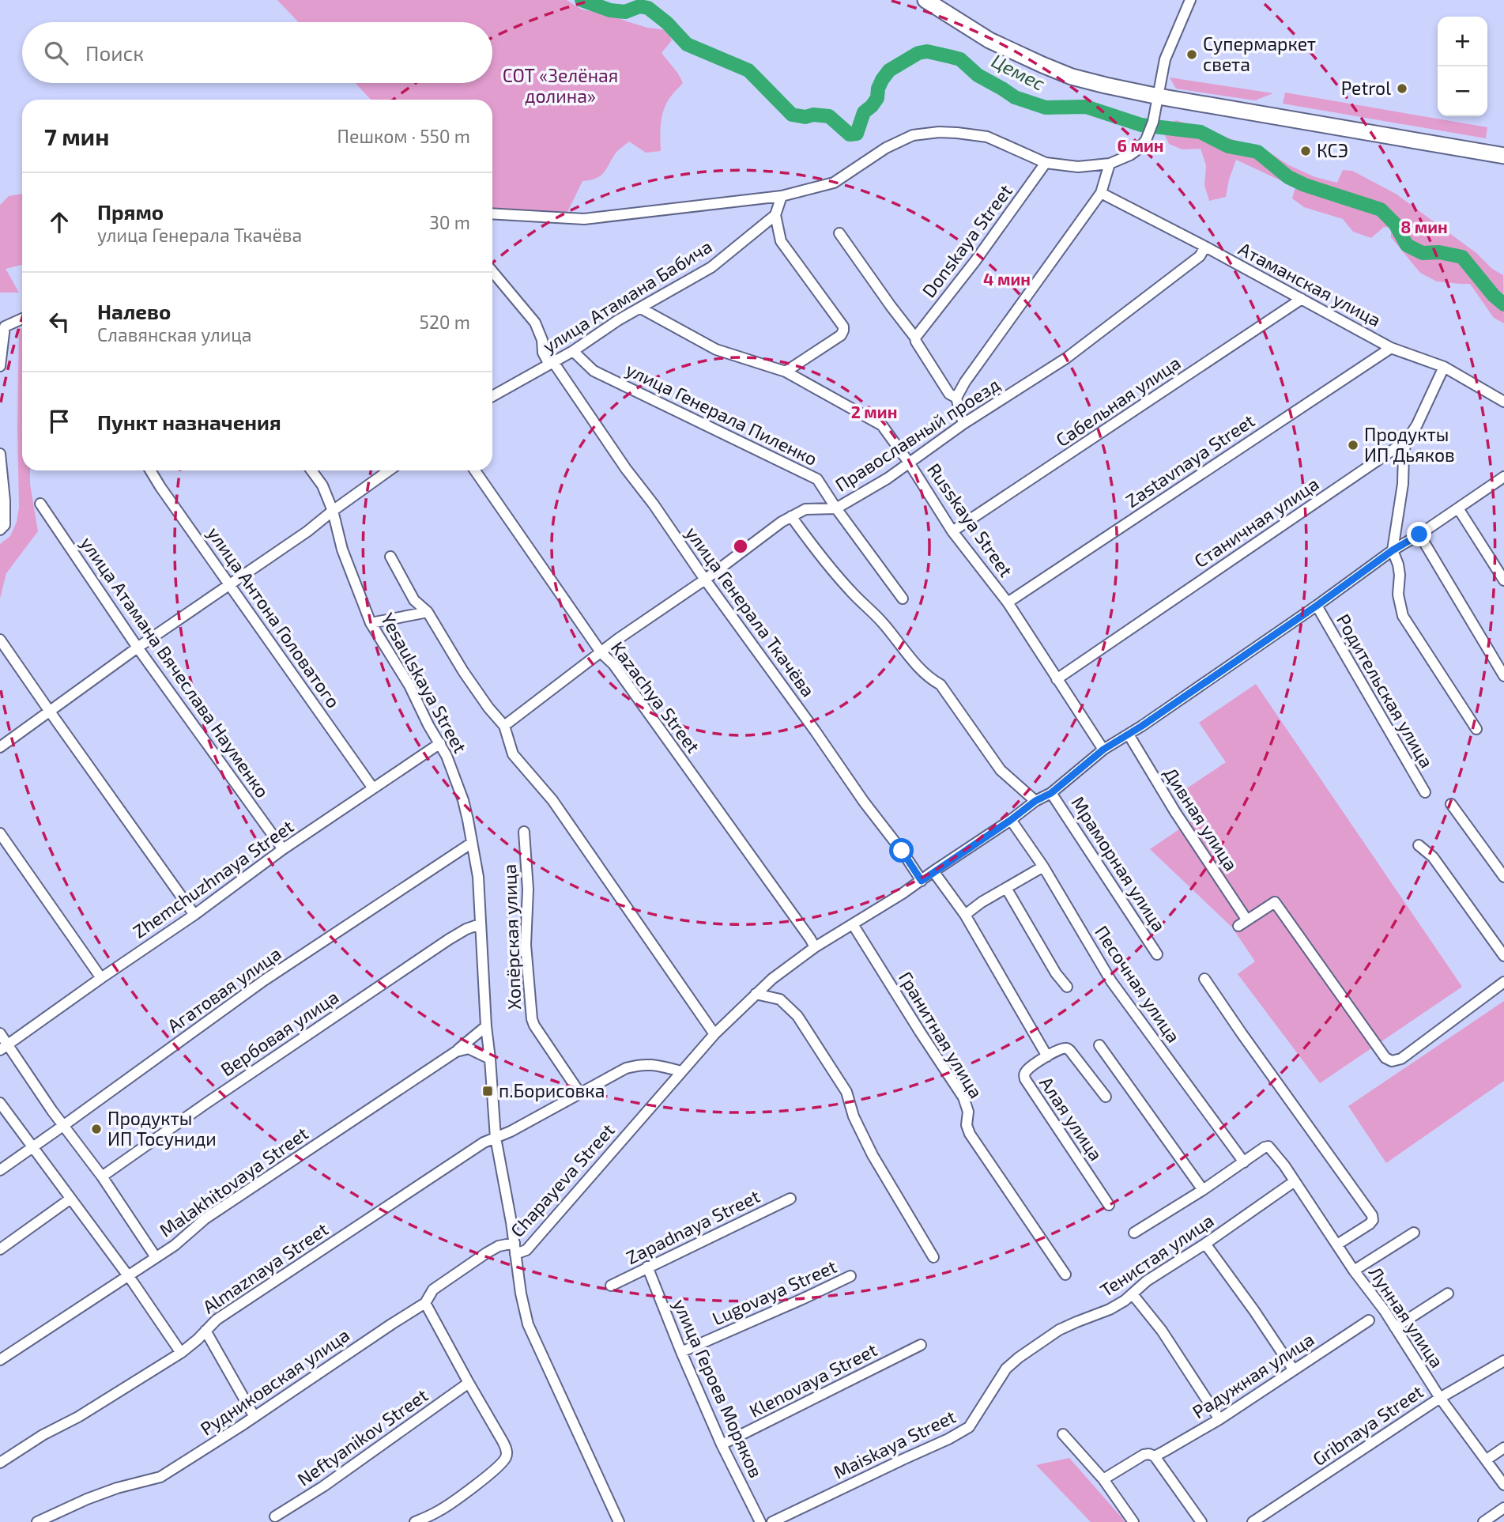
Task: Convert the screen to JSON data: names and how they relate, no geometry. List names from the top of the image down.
{
  "streets": {
    "street": [
      "Donskaya Street",
      "Атаманская улица",
      "улица Атамана Бабича",
      "Сабельная улица",
      "улица Генерала Пиленко",
      "Православный проезд",
      "Zastavnaya Street",
      "Russkaya Street",
      "Станичная улица",
      "улица Генерала Ткачёва",
      "улица Антона Головатого",
      "улица Атамана Вячеслава Науменко",
      "Yesaulskaya Street",
      "Родительская улица",
      "Kazachya Street",
      "Дивная улица",
      "Мраморная улица",
      "Zhemchuzhnaya Street",
      "Хопёрская улица",
      "Песочная улица",
      "Агатовая улица",
      "Вербовая улица",
      "Гранитная улица",
      "Алая улица",
      "Chapayeva Street",
      "Malakhitovaya Street",
      "Zapadnaya Street",
      "Тенистая улица",
      "Almaznaya Street",
      "Lugovaya Street",
      "Лунная улица",
      "Радужная улица",
      "Klenovaya Street",
      "Рудниковская улица",
      "улица Героев Моряков",
      "Gribnaya Street",
      "Neftyanikov Street",
      "Maiskaya Street"
    ]
  },
  "crossings": [
    ["Атаманская улица", "Сабельная улица"],
    ["Атаманская улица", "Православный проезд"],
    ["Атаманская улица", "Zastavnaya Street"],
    ["Атаманская улица", "Станичная улица"],
    ["улица Атамана Бабича", "улица Генерала Пиленко"],
    ["улица Атамана Бабича", "Russkaya Street"],
    ["улица Атамана Бабича", "улица Генерала Ткачёва"],
    ["Сабельная улица", "Russkaya Street"],
    ["улица Генерала Пиленко", "Православный проезд"],
    ["Православный проезд", "Russkaya Street"],
    ["Православный проезд", "улица Генерала Ткачёва"],
    ["Православный проезд", "Yesaulskaya Street"],
    ["Православный проезд", "Kazachya Street"],
    ["Zastavnaya Street", "Russkaya Street"],
    ["Russkaya Street", "Станичная улица"],
    ["Russkaya Street", "Chapayeva Street"],
    ["улица Генерала Ткачёва", "Chapayeva Street"],
    ["улица Антона Головатого", "Zhemchuzhnaya Street"],
    ["улица Атамана Вячеслава Науменко", "Zhemchuzhnaya Street"],
    ["Yesaulskaya Street", "Zhemchuzhnaya Street"],
    ["Yesaulskaya Street", "Агатовая улица"],
    ["Yesaulskaya Street", "Вербовая улица"],
    ["Yesaulskaya Street", "Chapayeva Street"],
    ["Yesaulskaya Street", "Malakhitovaya Street"],
    ["Yesaulskaya Street", "Almaznaya Street"],
    ["Yesaulskaya Street", "Рудниковская улица"],
    ["Родительская улица", "Chapayeva Street"],
    ["Kazachya Street", "Chapayeva Street"],
    ["Дивная улица", "Chapayeva Street"],
    ["Мраморная улица", "Chapayeva Street"],
    ["Хопёрская улица", "Almaznaya Street"],
    ["Песочная улица", "Chapayeva Street"],
    ["Песочная улица", "Лунная улица"],
    ["Гранитная улица", "Chapayeva Street"],
    ["Chapayeva Street", "Almaznaya Street"],
    ["Zapadnaya Street", "улица Героев Моряков"],
    ["Тенистая улица", "Лунная улица"],
    ["Тенистая улица", "Maiskaya Street"],
    ["Lugovaya Street", "улица Героев Моряков"],
    ["Лунная улица", "Gribnaya Street"],
    ["Klenovaya Street", "улица Героев Моряков"]
  ],
  "water": ["Цемес"],
  "parks": ["СОТ «Зелёная долина»"],
  "places": {
    "other": [
      "Супермаркет света",
      "Petrol",
      "КСЭ",
      "Продукты ИП Дьяков",
      "Продукты ИП Тосуниди"
    ],
    "transit": ["п.Борисовка"]
  },
  "page": {
    "map_buttons": ["+", "−"],
    "search": "Поиск",
    "heading": ["7 мин", "Пешком · 550 m"],
    "list": [
      ["Прямо", "улица Генерала Ткачёва", "30 m"],
      ["Налево", "Славянская улица", "520 m"],
      "Пункт назначения"
    ]
  },
  "rings": [
    "6 мин",
    "8 мин",
    "4 мин",
    "2 мин"
  ]
}
